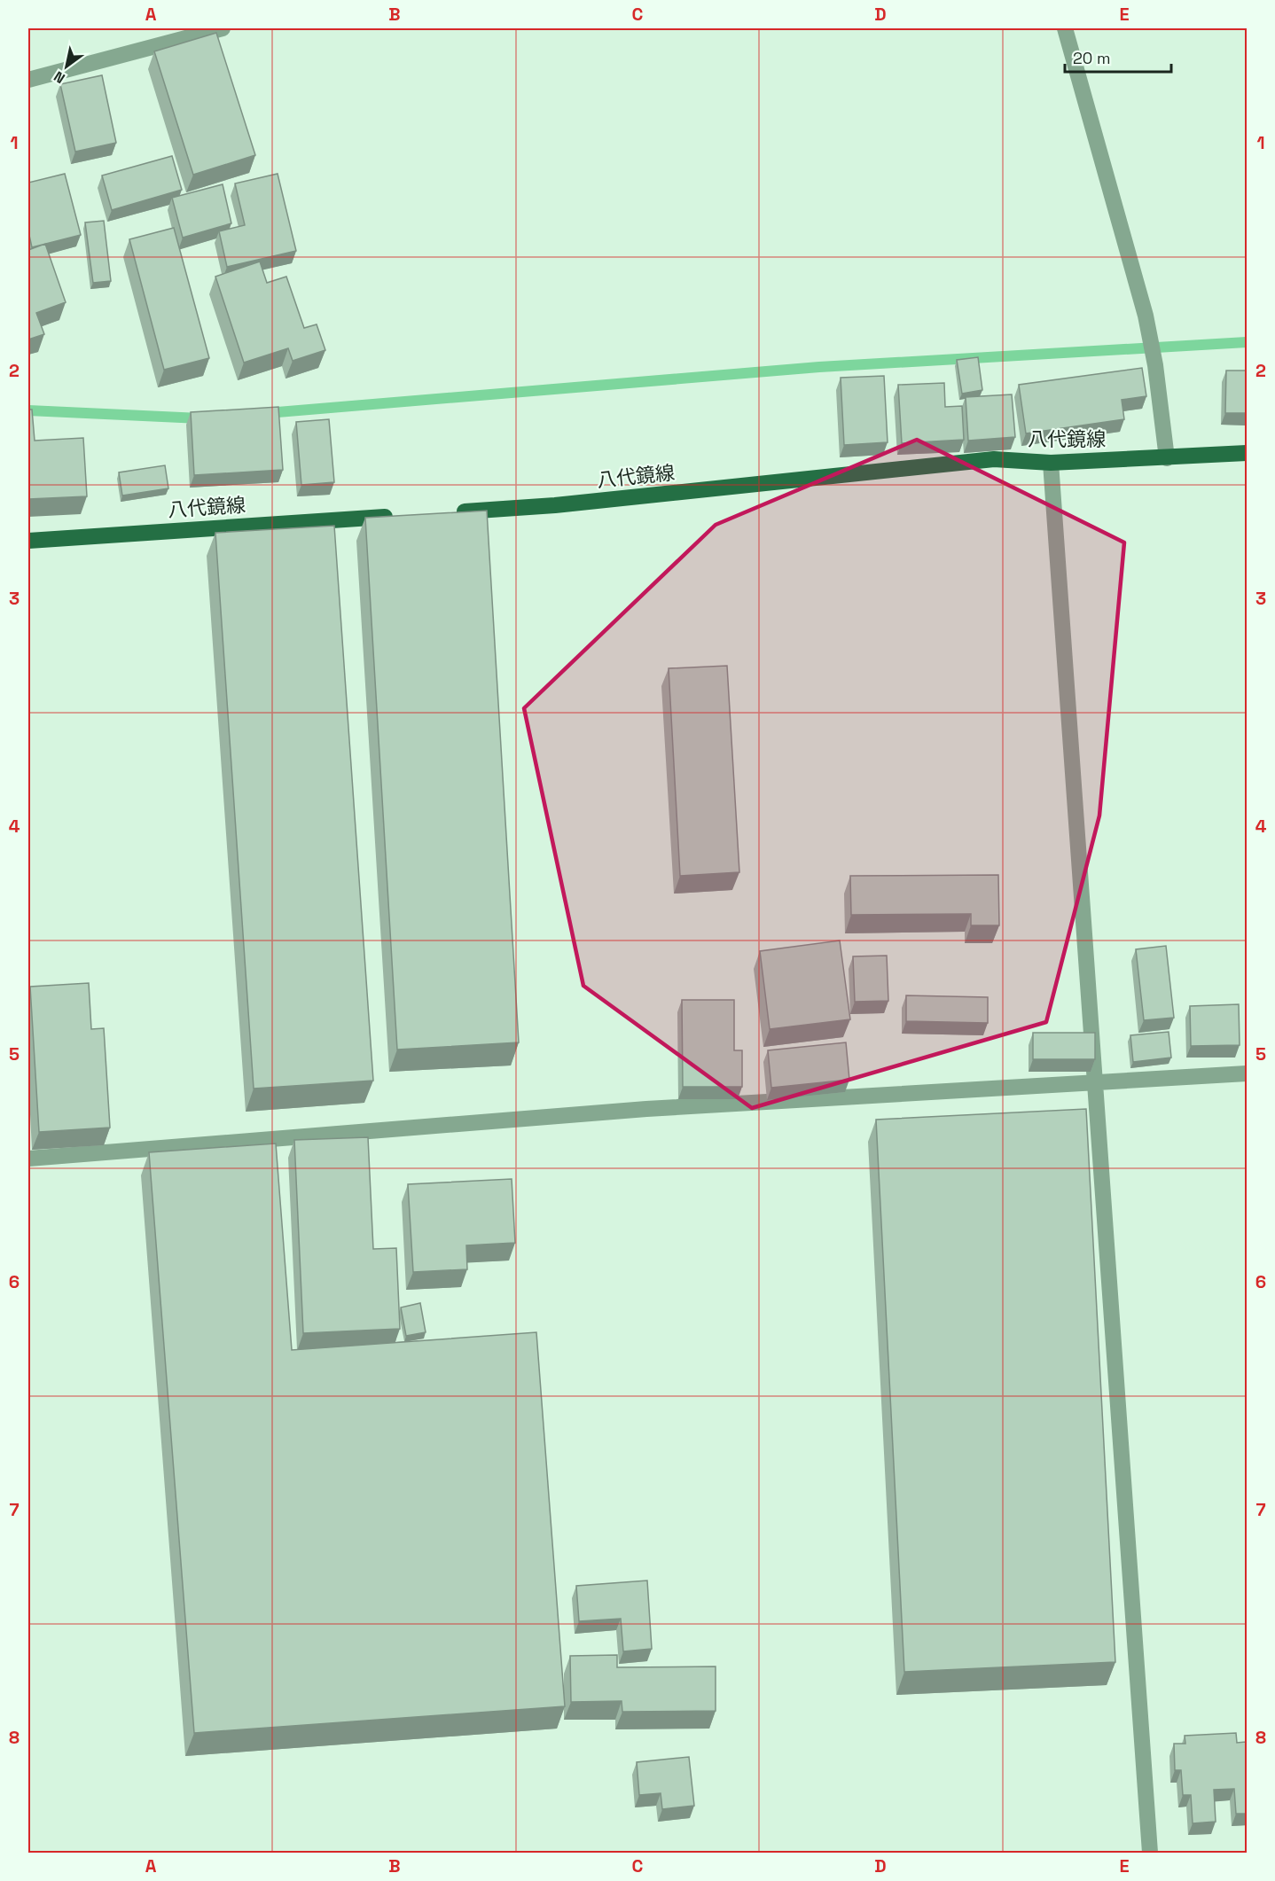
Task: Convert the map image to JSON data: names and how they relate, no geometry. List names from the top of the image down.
{
  "streets": {
    "main road": ["八代鏡線"]
  },
  "scale_bar": "20 m",
  "north": "bottom left",
  "grid": {
    "columns": [
      "A",
      "B",
      "C",
      "D",
      "E"
    ],
    "rows": [
      "1",
      "2",
      "3",
      "4",
      "5",
      "6",
      "7",
      "8"
    ]
  }
}
